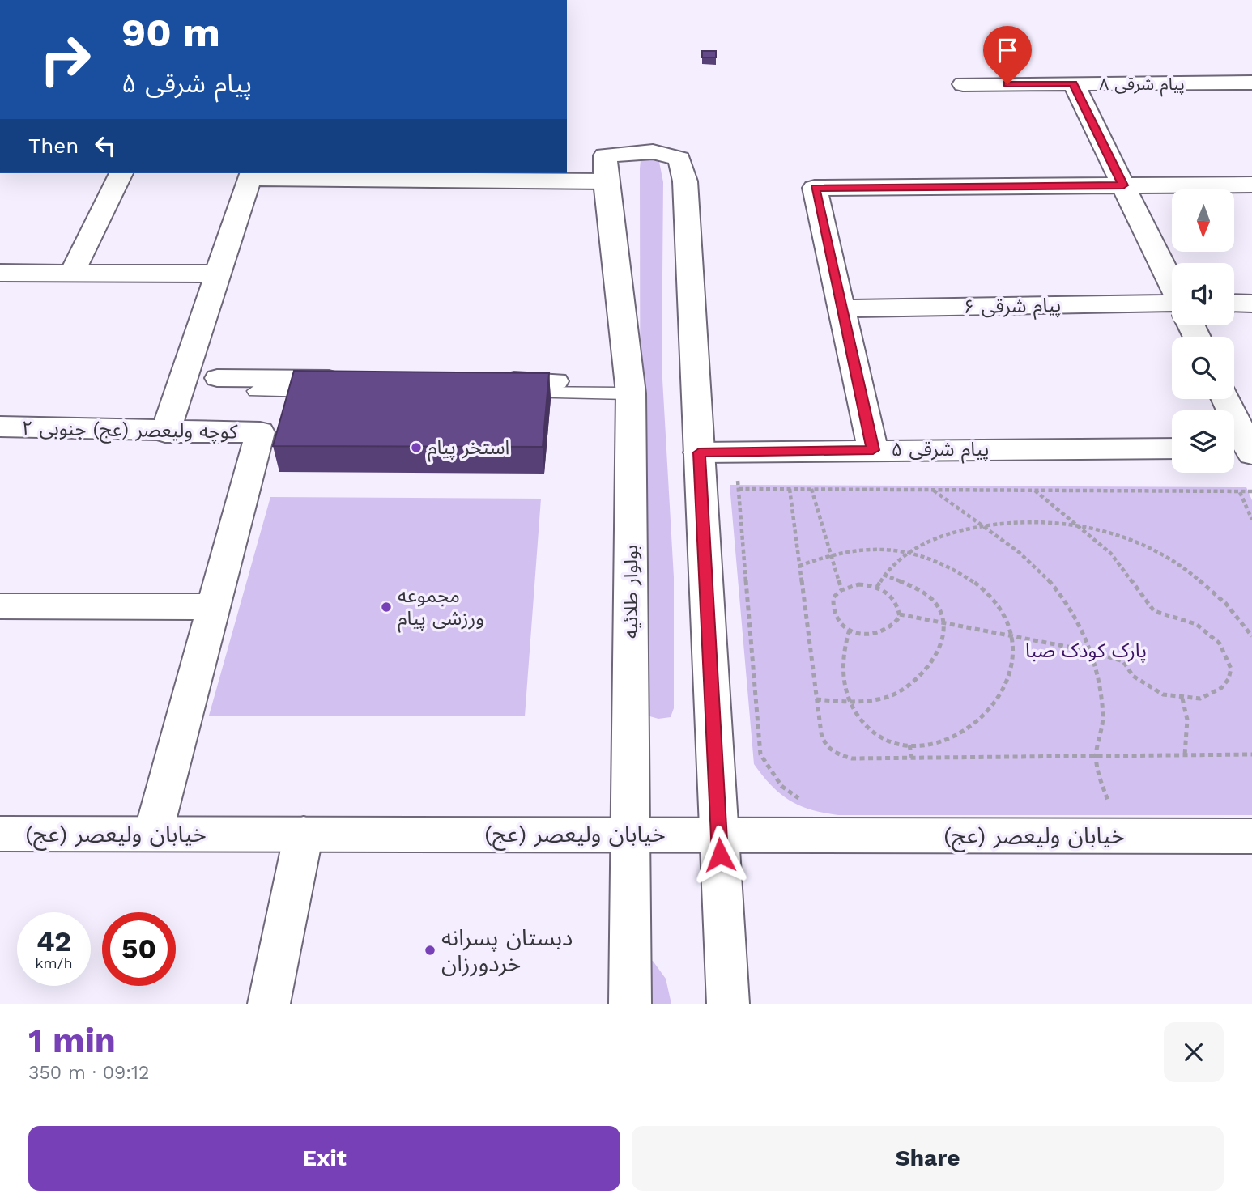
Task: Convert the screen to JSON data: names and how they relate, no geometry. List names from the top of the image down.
{
  "streets": {
    "street": [
      "پیام شرقی ۸",
      "پیام شرقی ۶",
      "کوچه ولیعصر (عج) جنوبی ۲",
      "پیام شرقی ۵",
      "بولوار طلائیه",
      "خیابان ولیعصر (عج)"
    ]
  },
  "crossings": [
    ["پیام شرقی ۵", "بولوار طلائیه"],
    ["بولوار طلائیه", "خیابان ولیعصر (عج)"]
  ],
  "parks": ["پارک کودک صبا"],
  "places": ["استخر پیام", "مجموعه ورزشی پیام", "دبستان پسرانه خردورزان"],
  "north": "bottom",
  "page": {
    "turn": ["90 m", "پیام شرقی ۵"],
    "then": "Then",
    "speed": "42 km/h",
    "limit": "50",
    "heading": ["1 min", "350 m · 09:12"],
    "buttons": ["Exit", "Share"]
  }
}
